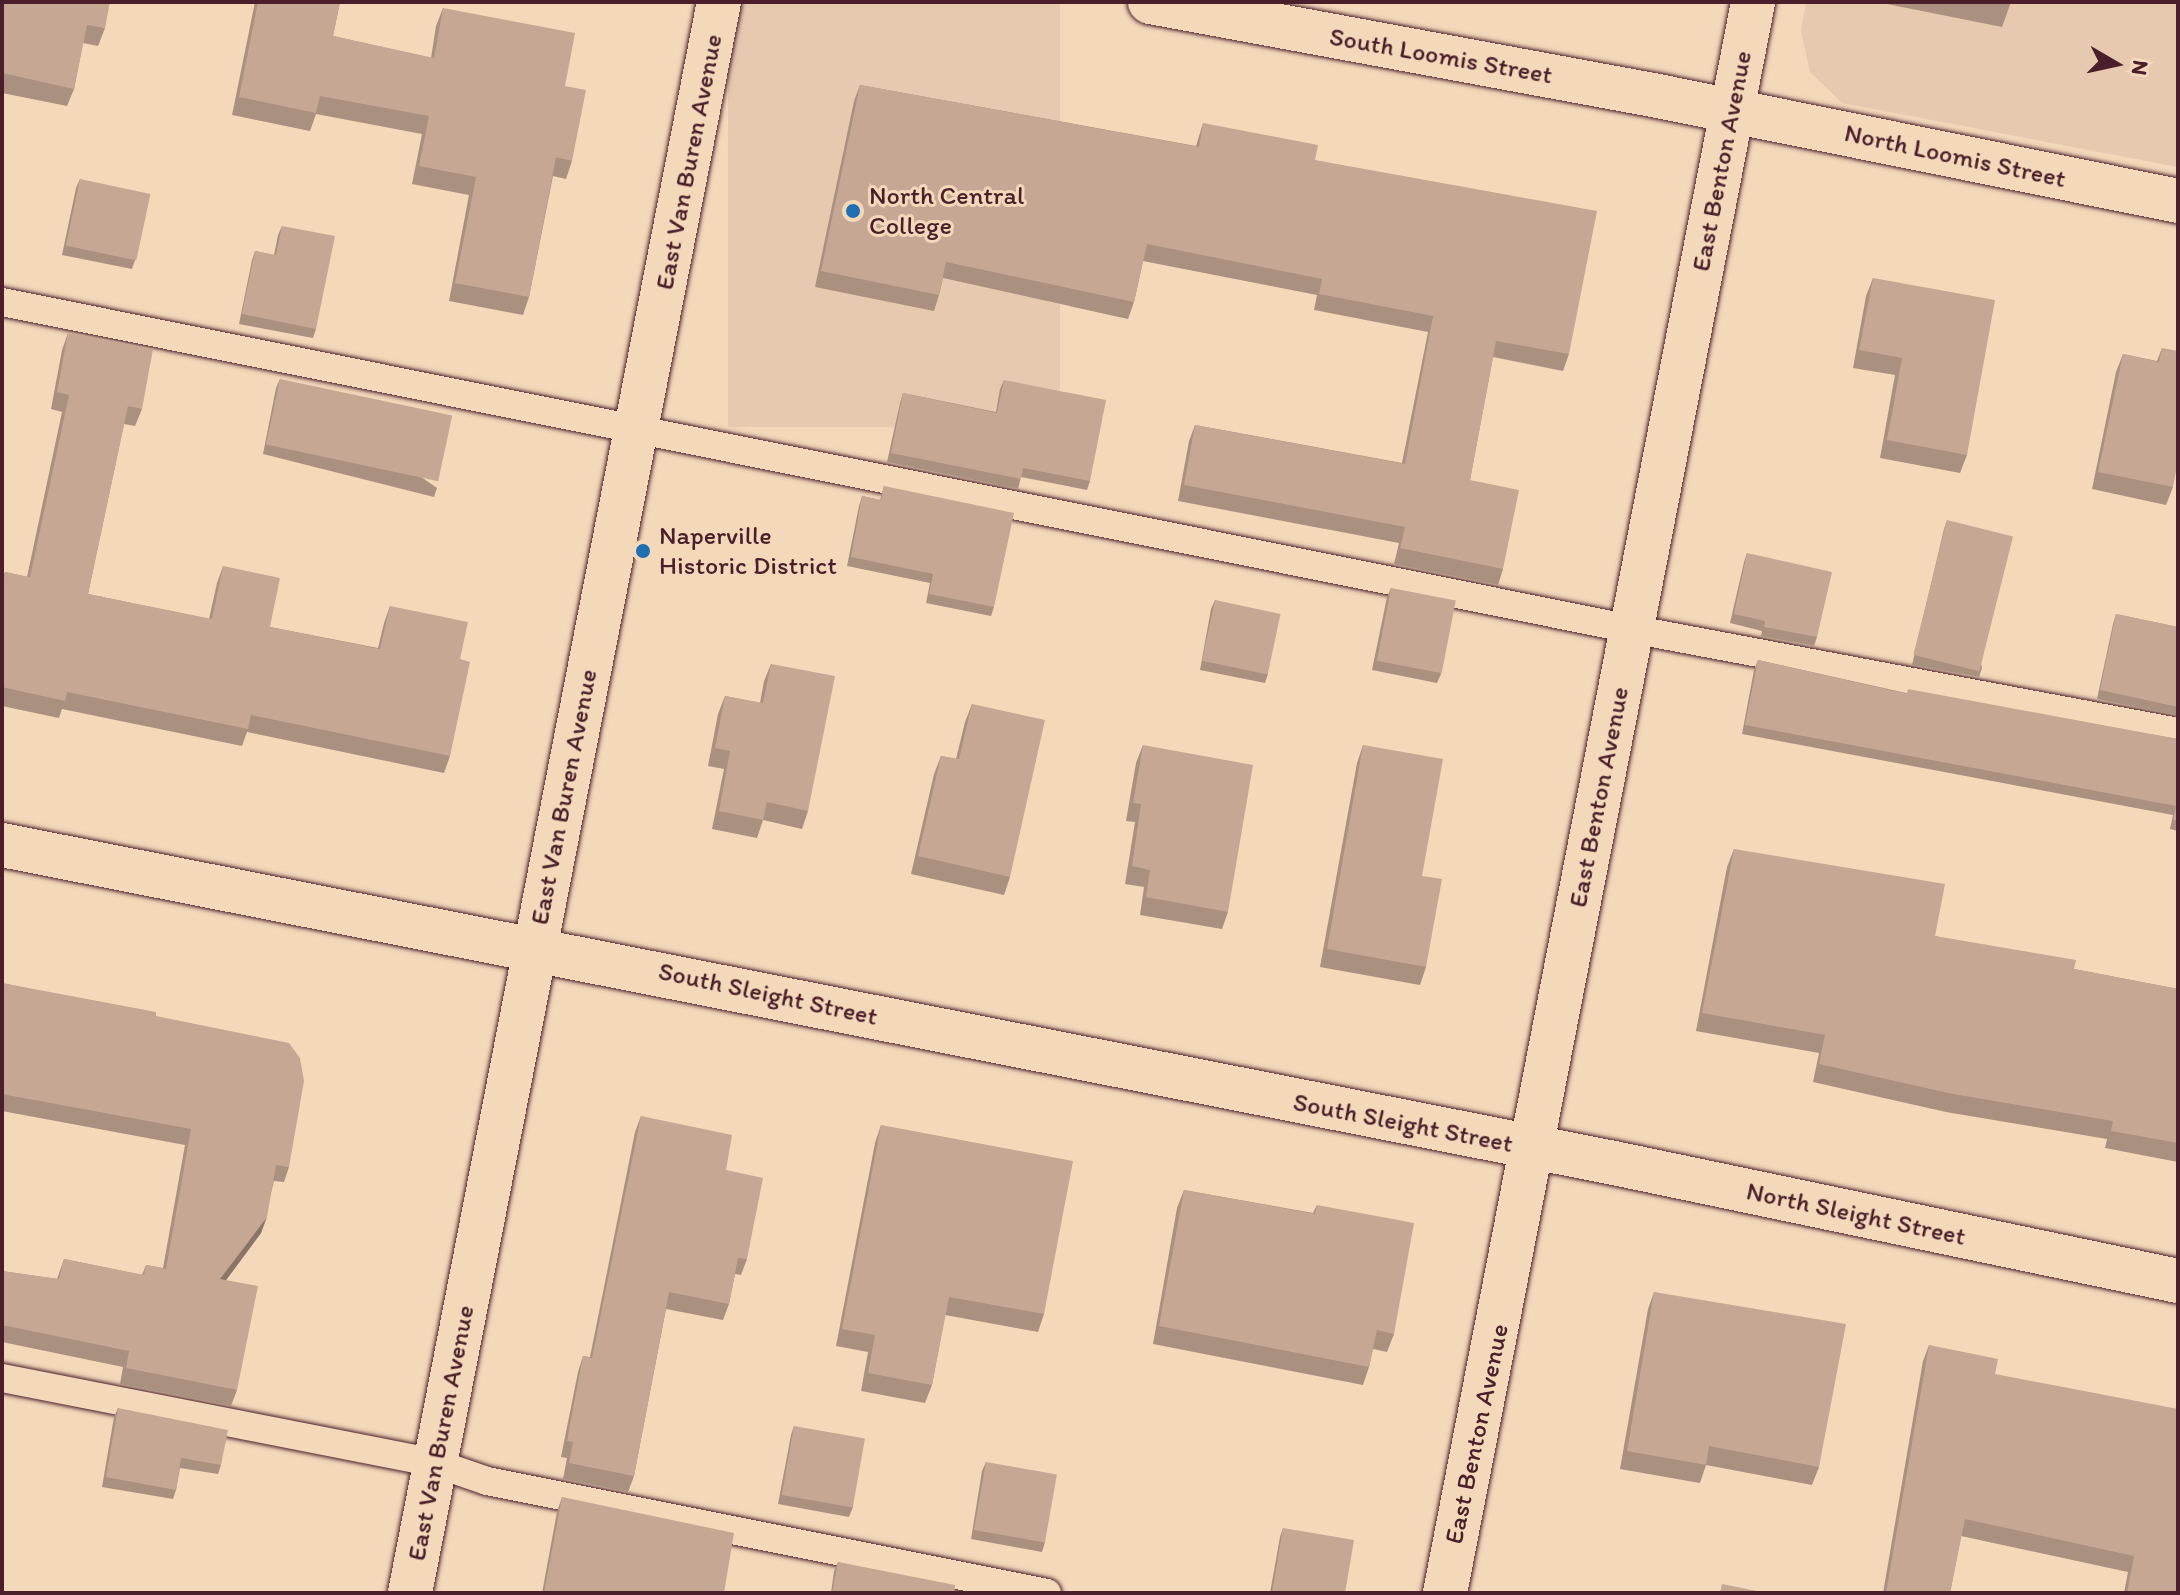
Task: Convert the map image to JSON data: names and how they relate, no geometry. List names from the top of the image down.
{
  "streets": {
    "street": [
      "South Loomis Street",
      "North Loomis Street",
      "East Benton Avenue",
      "East Van Buren Avenue",
      "South Sleight Street",
      "North Sleight Street"
    ]
  },
  "crossings": [
    ["South Loomis Street", "North Loomis Street"],
    ["South Loomis Street", "East Benton Avenue"],
    ["North Loomis Street", "East Benton Avenue"],
    ["East Benton Avenue", "South Sleight Street"],
    ["East Benton Avenue", "North Sleight Street"],
    ["East Van Buren Avenue", "South Sleight Street"],
    ["South Sleight Street", "North Sleight Street"]
  ],
  "places": ["North Central College", "Naperville Historic District"],
  "north": "right"
}
